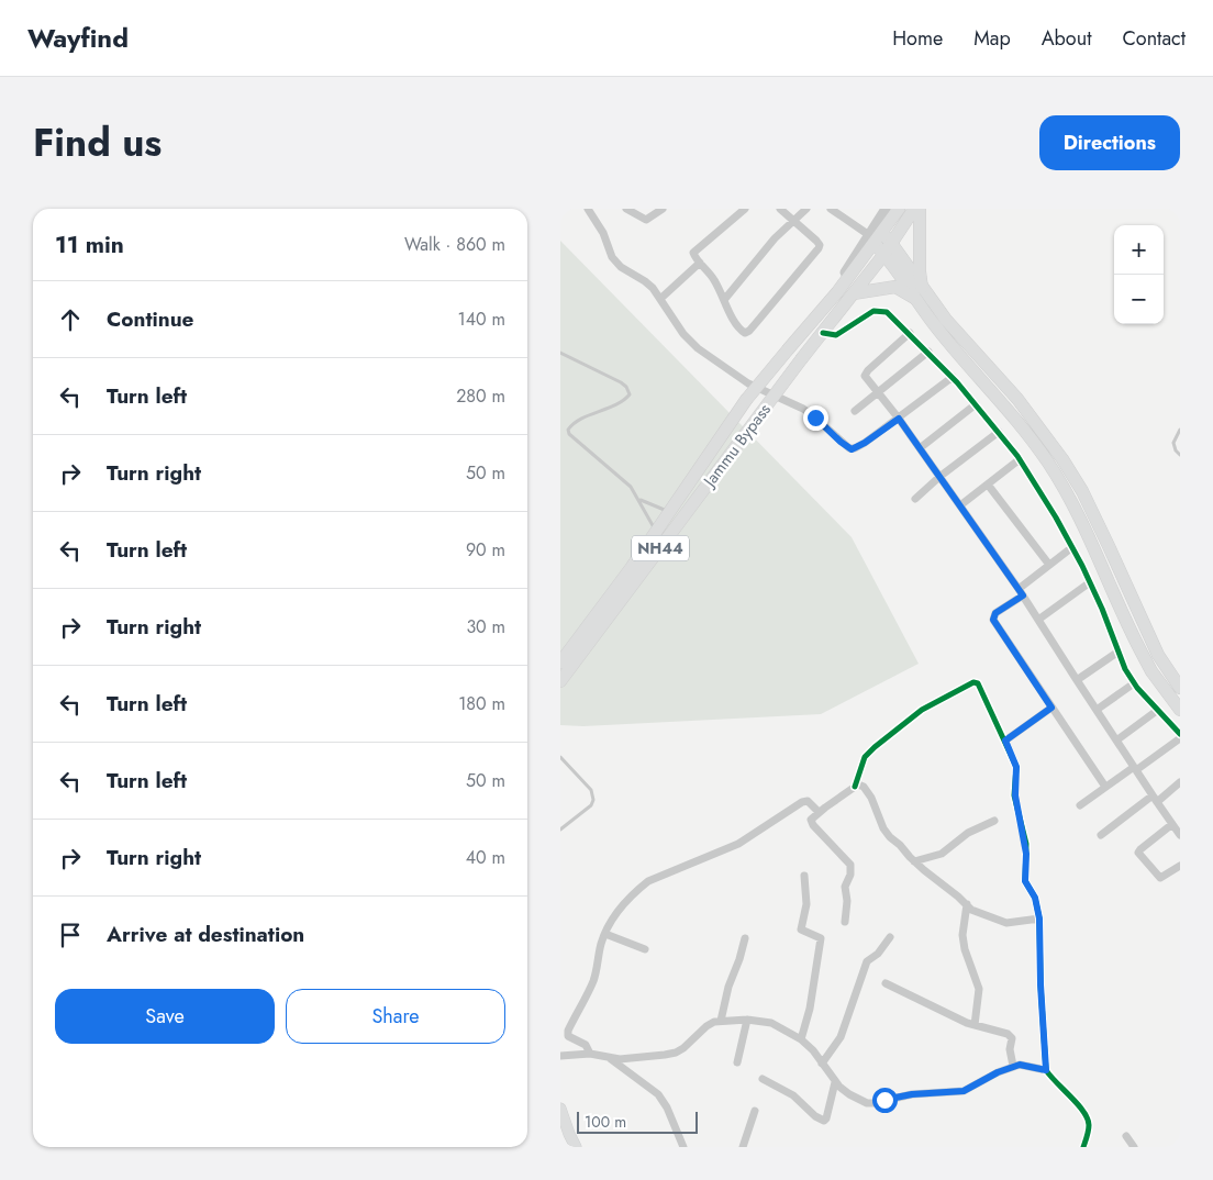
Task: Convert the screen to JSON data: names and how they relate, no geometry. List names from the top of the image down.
{
  "streets": {
    "main road": ["Jammu Bypass", "NH44"]
  },
  "scale_bar": "100 m",
  "page": {
    "header": "Wayfind",
    "nav": [
      "Home",
      "Map",
      "About",
      "Contact"
    ],
    "title": "Find us",
    "buttons": [
      "Directions",
      ["Save", "Share"]
    ],
    "heading": ["11 min", "Walk · 860 m"],
    "map_buttons": ["+", "−"],
    "list": [
      ["Continue", "140 m"],
      ["Turn left", "280 m"],
      ["Turn right", "50 m"],
      ["Turn left", "90 m"],
      ["Turn right", "30 m"],
      ["Turn left", "180 m"],
      ["Turn left", "50 m"],
      ["Turn right", "40 m"],
      "Arrive at destination"
    ],
    "scale": "100 m"
  }
}
